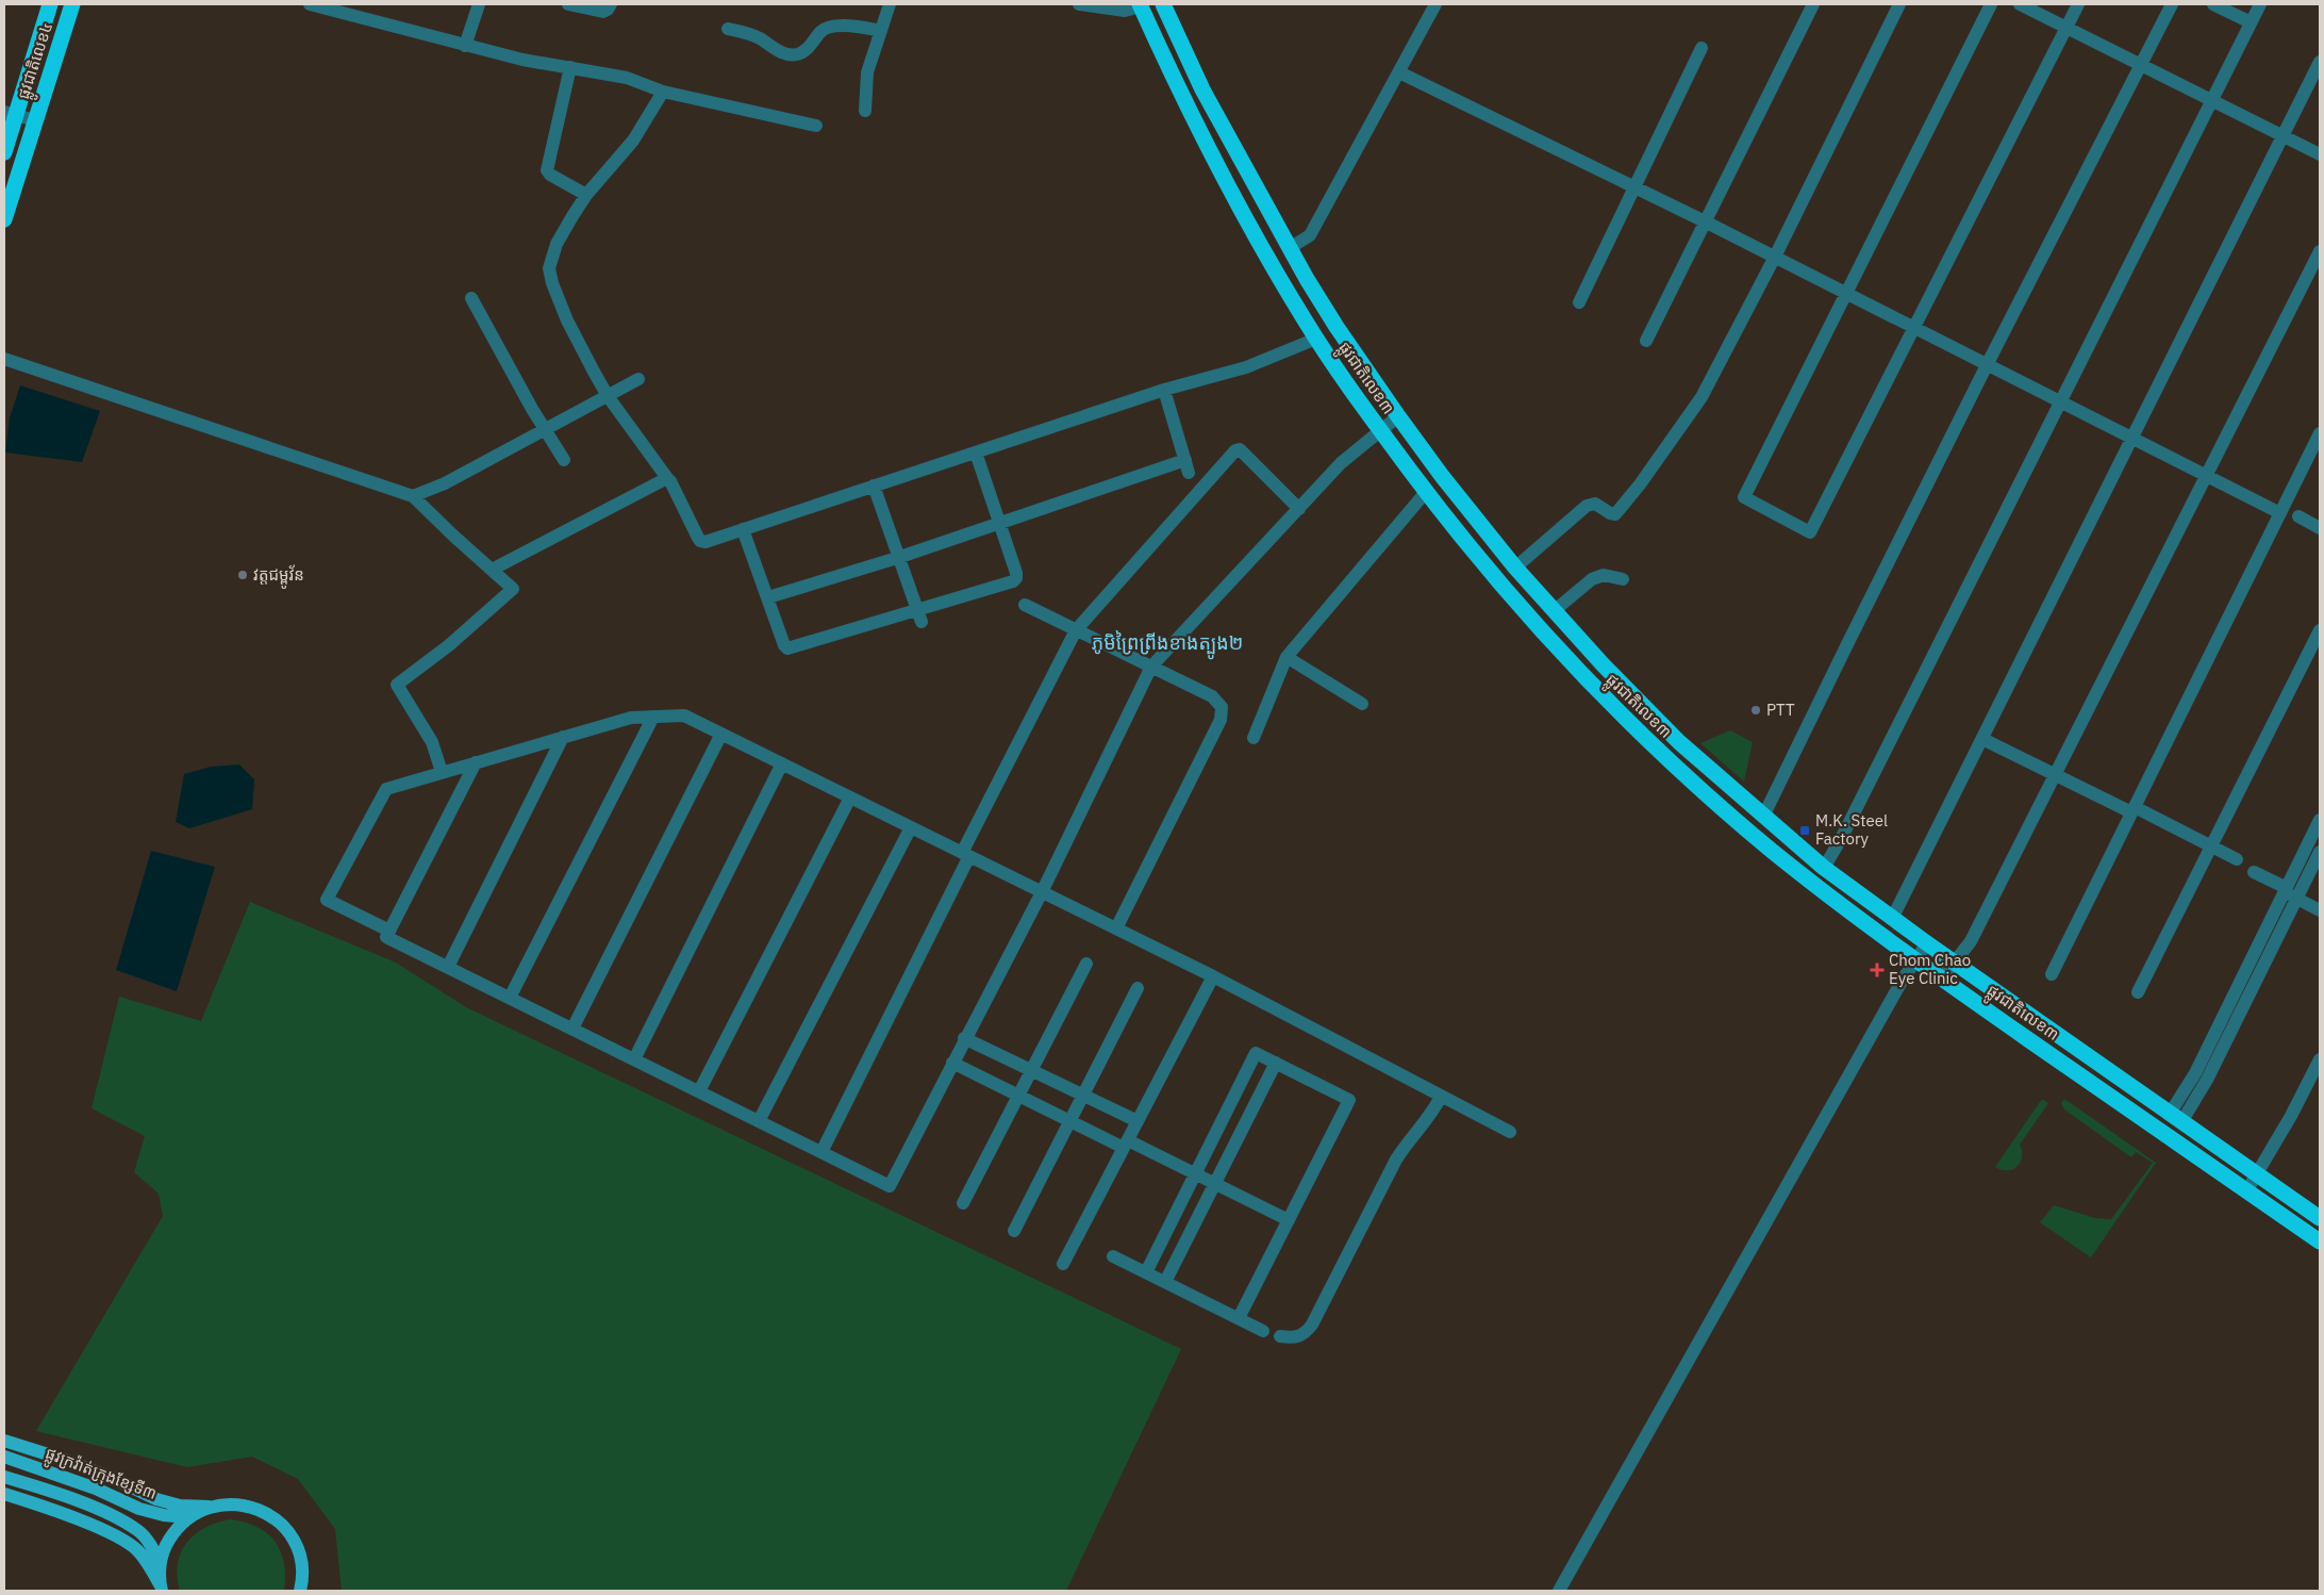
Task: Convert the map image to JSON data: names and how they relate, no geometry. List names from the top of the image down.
{
  "streets": {
    "highway": ["ផ្លូវជាតិលេខ៤", "ផ្លូវជាតិលេខ៣"],
    "main road": ["ផ្លូវក្រវ៉ាត់ក្រុងខ្សែទី៣"]
  },
  "districts": ["ភូមិព្រៃព្រីងខាងត្បូង២"],
  "places": {
    "other": ["វត្តជម្ពូវ័ន", "PTT"],
    "transit": ["M.K. Steel Factory"],
    "health": ["Chom Chao Eye Clinic"]
  }
}
